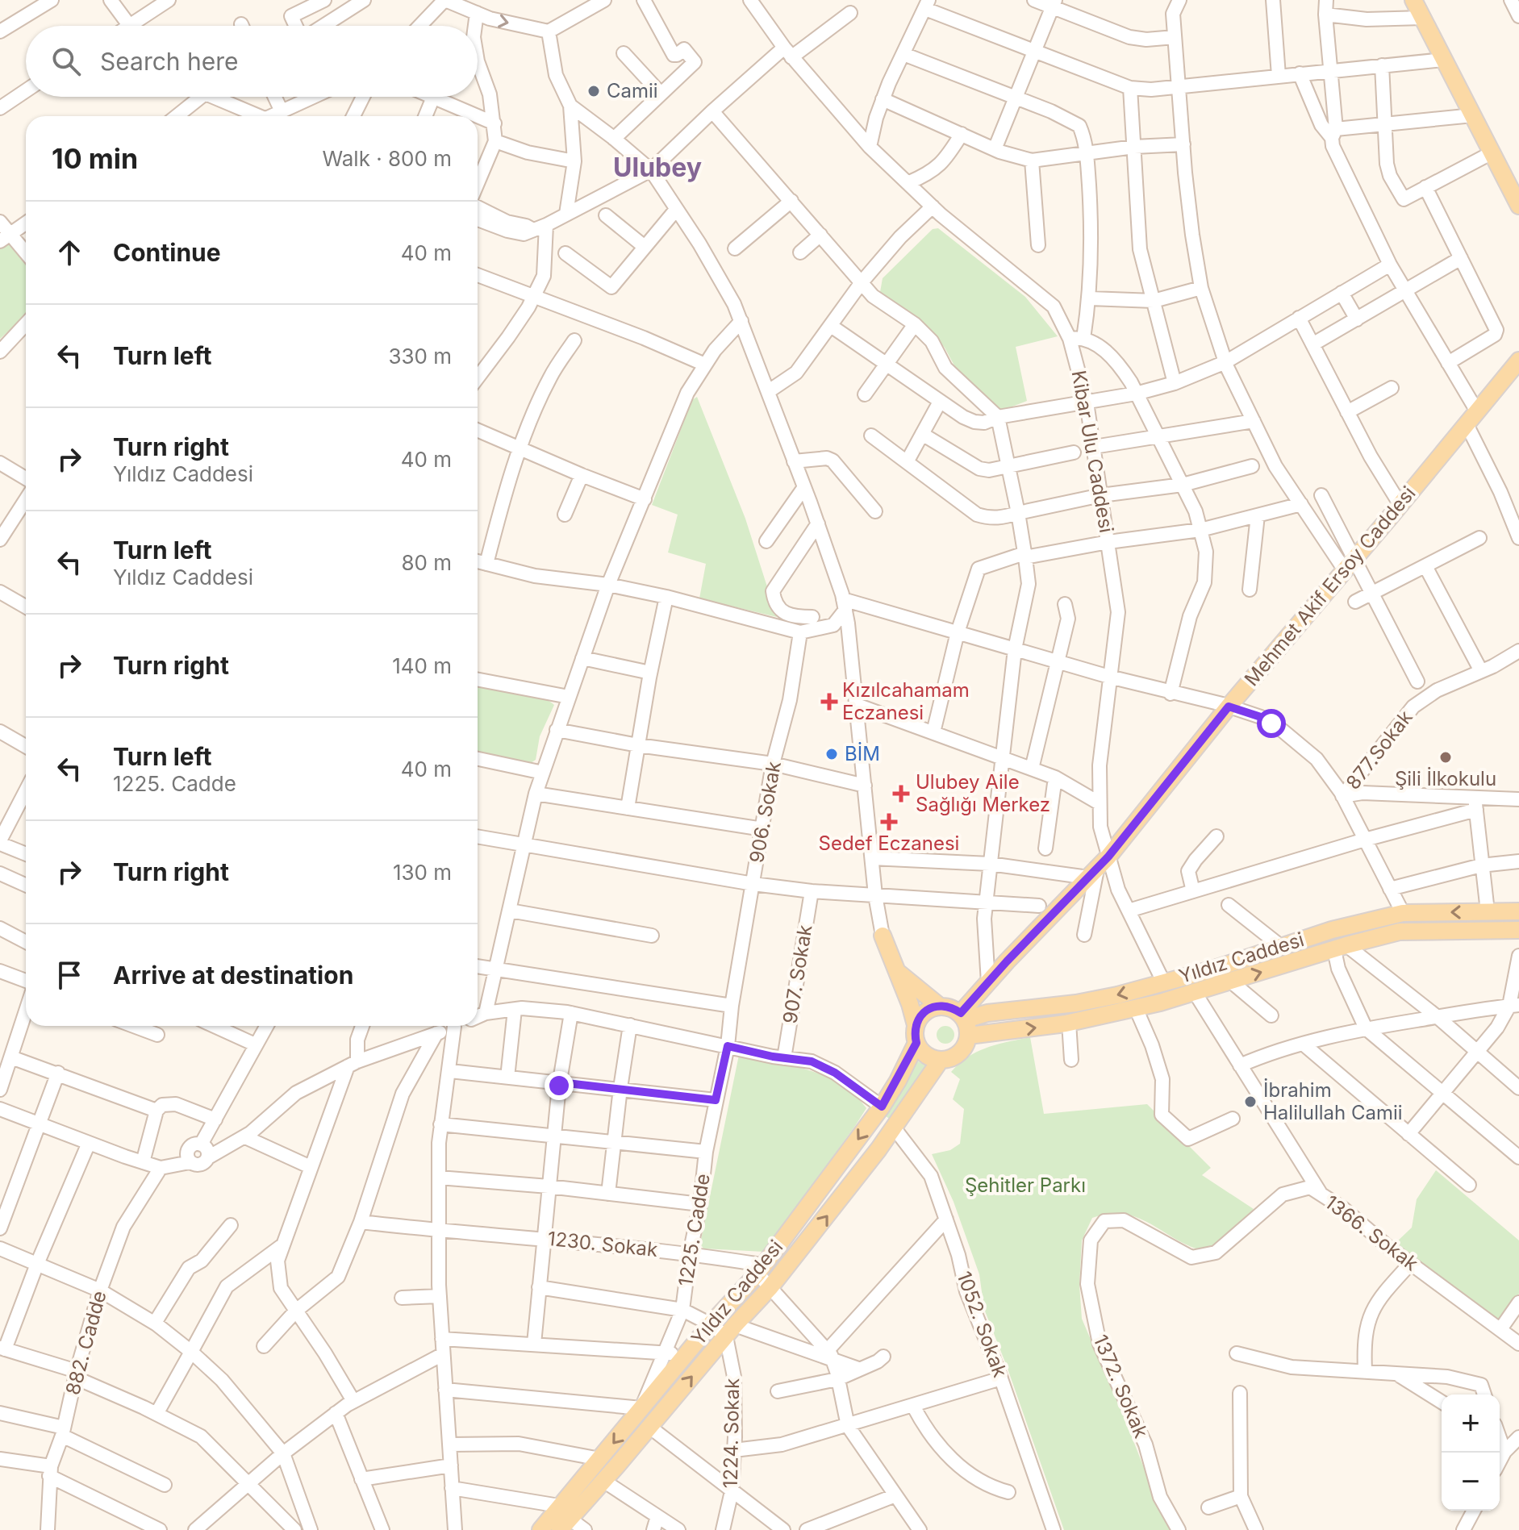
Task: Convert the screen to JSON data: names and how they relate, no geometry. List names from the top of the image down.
{
  "streets": {
    "main road": ["Mehmet Akif Ersoy Caddesi", "Yıldız Caddesi"],
    "street": [
      "Kibar Ulu Caddesi",
      "877.Sokak",
      "906. Sokak",
      "907. Sokak",
      "1225. Cadde",
      "1366. Sokak",
      "1230. Sokak",
      "1052. Sokak",
      "882. Cadde",
      "1372. Sokak",
      "1224. Sokak"
    ]
  },
  "crossings": [
    ["Kibar Ulu Caddesi", "Mehmet Akif Ersoy Caddesi"],
    ["Kibar Ulu Caddesi", "Yıldız Caddesi"],
    ["Mehmet Akif Ersoy Caddesi", "Yıldız Caddesi"],
    ["906. Sokak", "1225. Cadde"],
    ["Yıldız Caddesi", "1225. Cadde"],
    ["Yıldız Caddesi", "1366. Sokak"],
    ["Yıldız Caddesi", "1230. Sokak"],
    ["Yıldız Caddesi", "1052. Sokak"],
    ["Yıldız Caddesi", "1224. Sokak"],
    ["1225. Cadde", "1230. Sokak"],
    ["1366. Sokak", "1372. Sokak"]
  ],
  "districts": ["Ulubey"],
  "parks": ["Şehitler Parkı"],
  "places": {
    "other": [
      "Camii",
      "BİM",
      "Şili İlkokulu",
      "İbrahim Halilullah Camii"
    ],
    "health": ["Kızılcahamam Eczanesi", "Ulubey Aile Sağlığı Merkez", "Sedef Eczanesi"]
  },
  "page": {
    "search": "Search here",
    "heading": ["10 min", "Walk · 800 m"],
    "list": [
      ["Continue", "40 m"],
      ["Turn left", "330 m"],
      ["Turn right", "Yıldız Caddesi", "40 m"],
      ["Turn left", "Yıldız Caddesi", "80 m"],
      ["Turn right", "140 m"],
      ["Turn left", "1225. Cadde", "40 m"],
      ["Turn right", "130 m"],
      "Arrive at destination"
    ],
    "map_buttons": ["+", "−"]
  }
}
